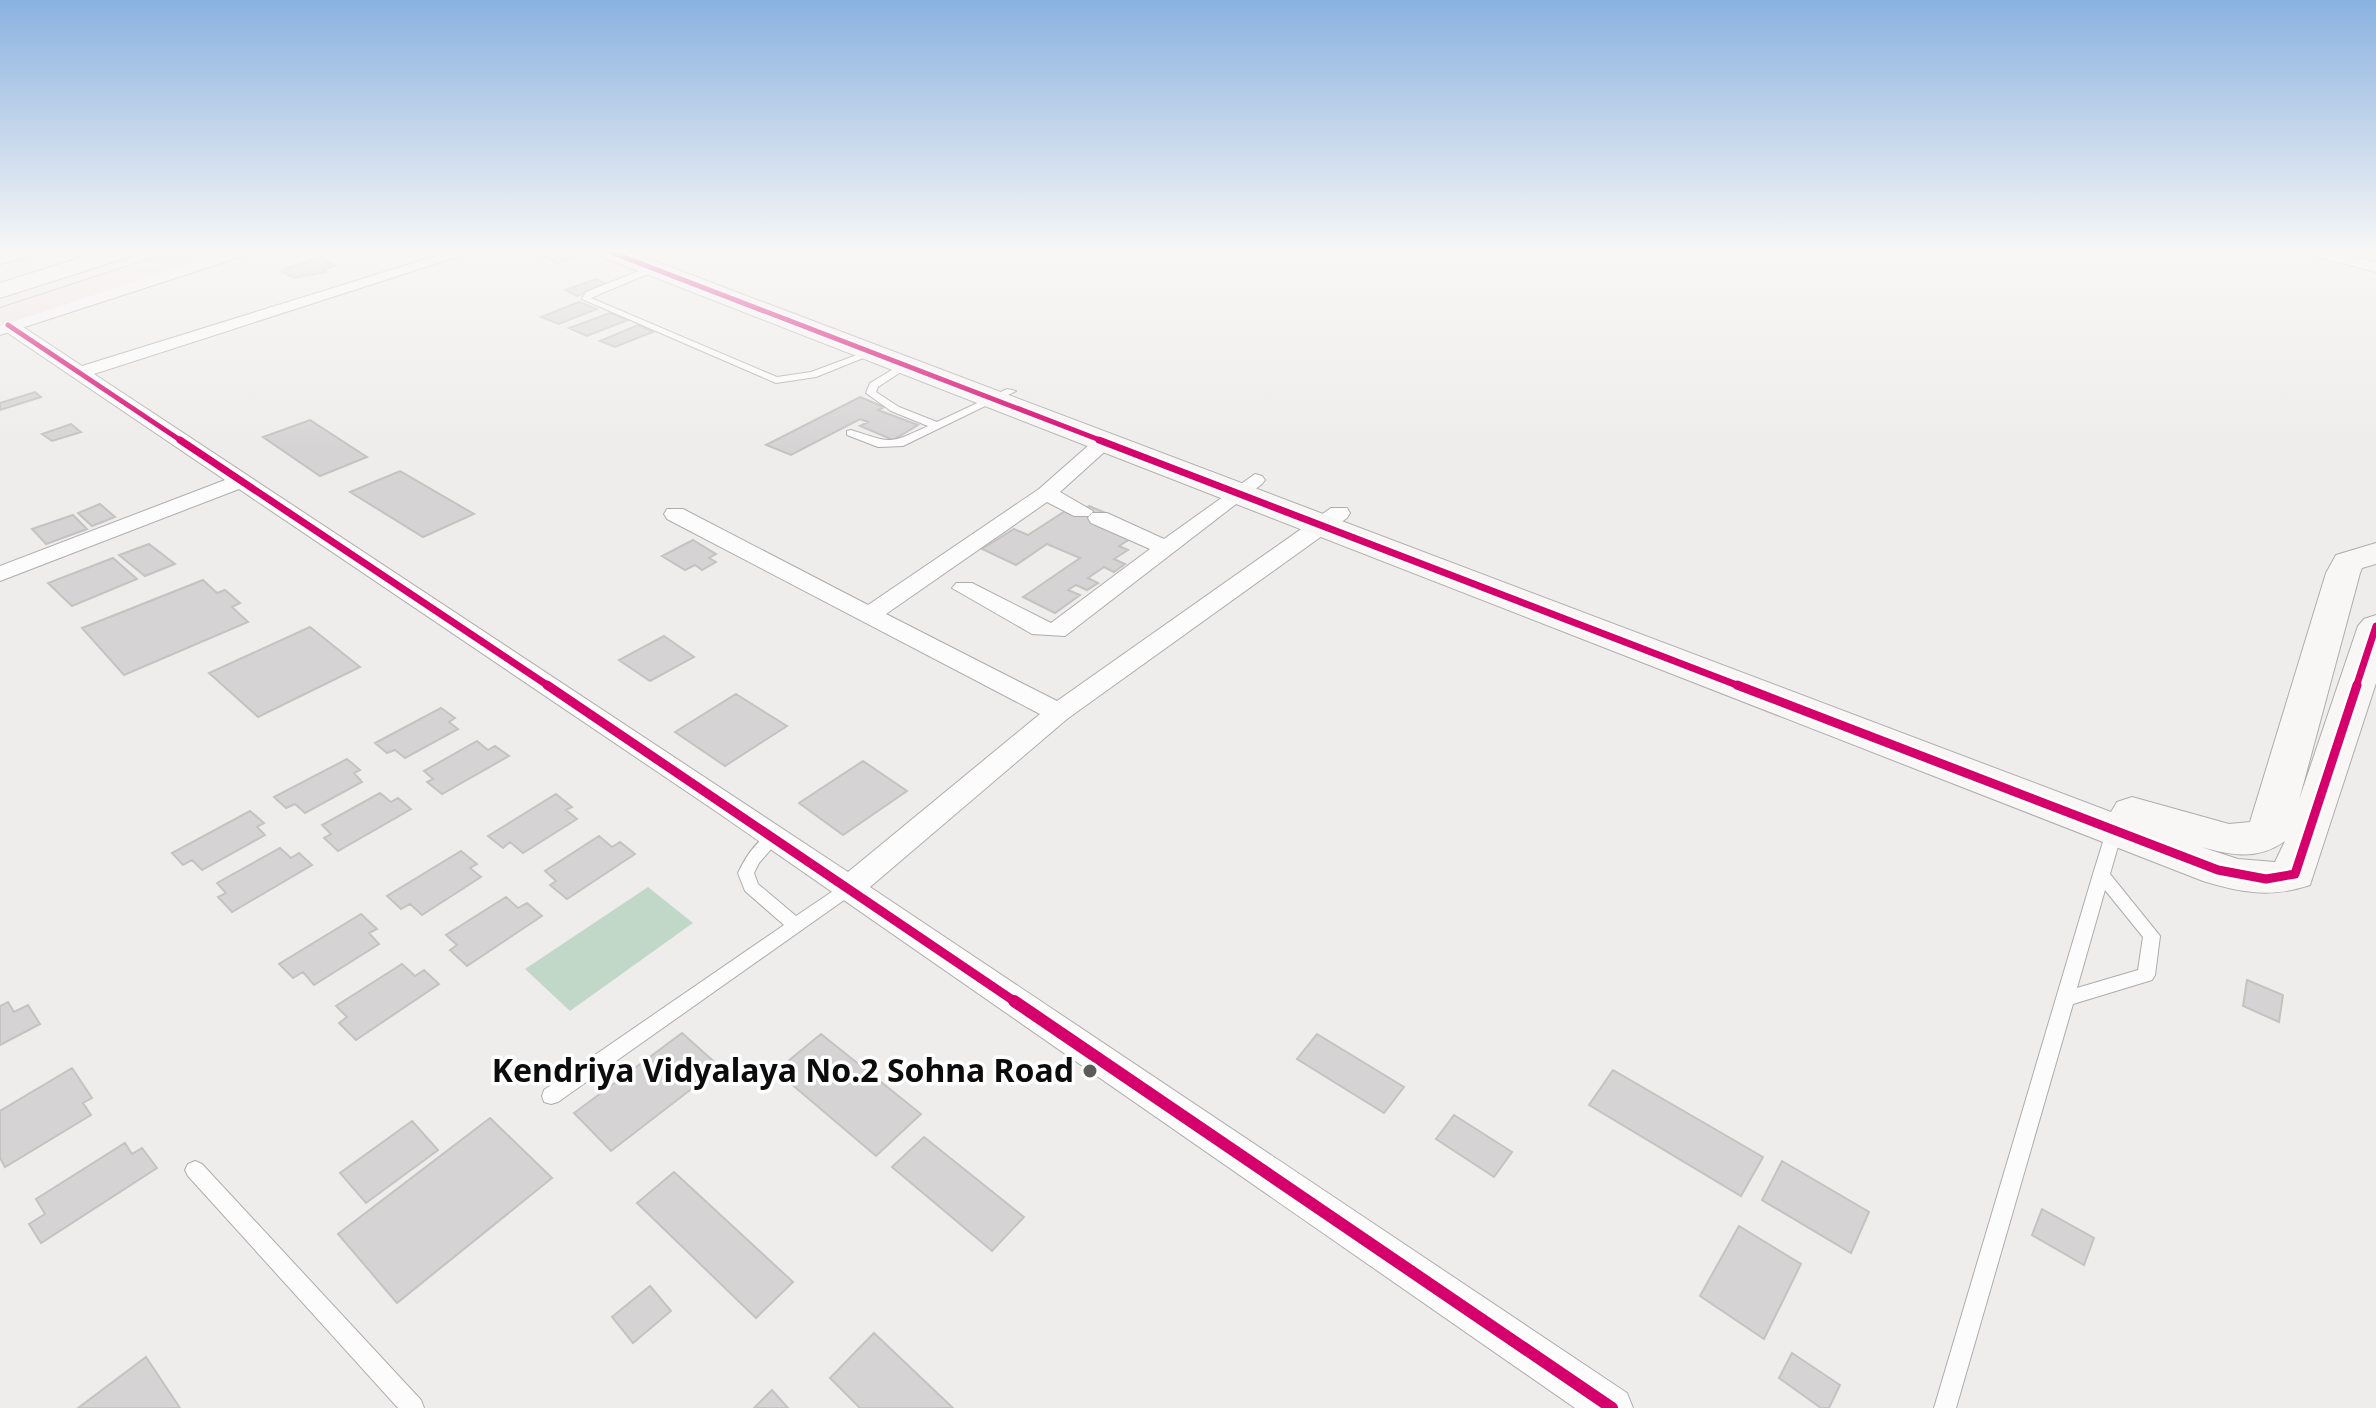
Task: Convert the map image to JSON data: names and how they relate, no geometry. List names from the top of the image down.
{
  "places": ["Kendriya Vidyalaya No.2 Sohna Road"]
}
